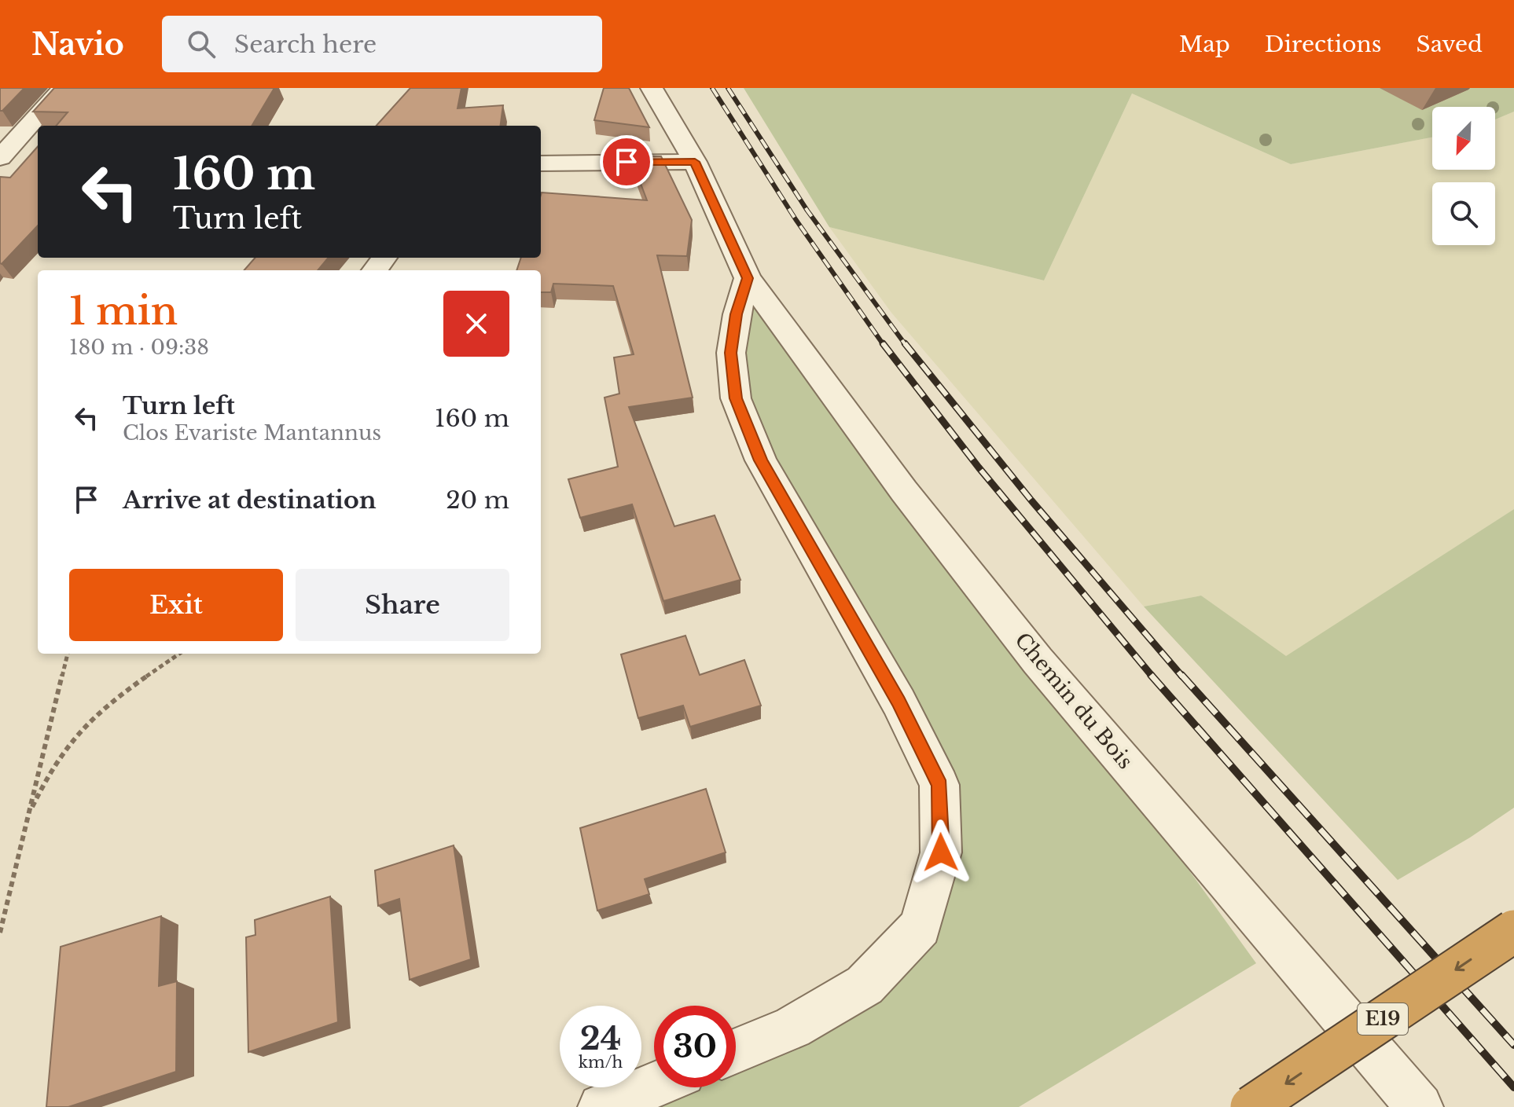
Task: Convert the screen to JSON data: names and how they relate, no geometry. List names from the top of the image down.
{
  "streets": {
    "highway": ["E19"],
    "street": ["Chemin du Bois"]
  },
  "north": "bottom left",
  "page": {
    "header": "Navio",
    "search": "Search here",
    "nav": ["Map", "Directions", "Saved"],
    "turn": ["160 m", "Turn left"],
    "heading": ["1 min", "180 m · 09:38"],
    "list": [
      {
        "name": "Turn left",
        "note": "Clos Evariste Mantannus",
        "value": "160 m"
      },
      {
        "name": "Arrive at destination",
        "value": "20 m"
      }
    ],
    "buttons": ["Exit", "Share"],
    "speed": "24 km/h",
    "limit": "30"
  }
}
